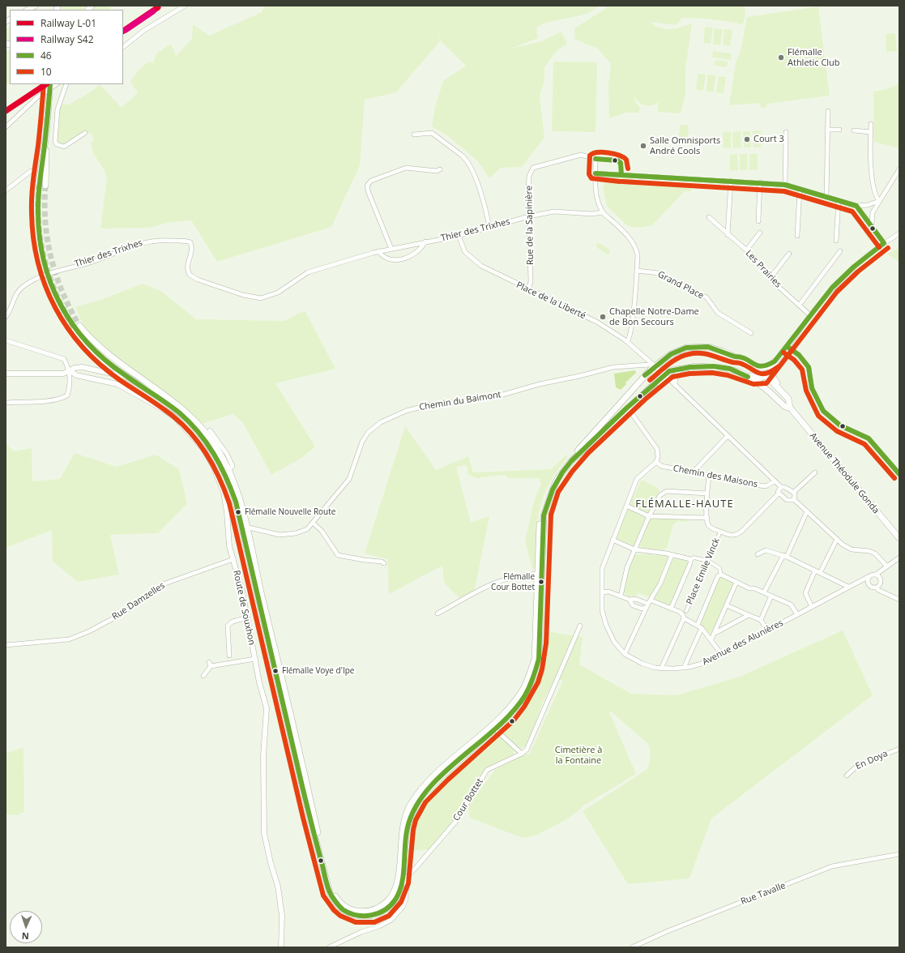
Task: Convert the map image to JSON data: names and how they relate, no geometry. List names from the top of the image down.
{
  "streets": {
    "main road": ["Avenue Théodule Gonda"],
    "street": [
      "Rue de la Sapinière",
      "Thier des Trixhes",
      "Les Prairies",
      "Grand Place",
      "Place de la Liberté",
      "Chemin du Baimont",
      "Chemin des Maisons",
      "Place Emile Vinck",
      "Rue Damzelles",
      "Route de Souxhon",
      "Avenue des Alunières",
      "En Doya",
      "Cour Bottet",
      "Rue Tavalle"
    ]
  },
  "crossings": [
    ["Rue de la Sapinière", "Thier des Trixhes"],
    ["Rue de la Sapinière", "Place de la Liberté"],
    ["Thier des Trixhes", "Place de la Liberté"],
    ["Place de la Liberté", "Chemin du Baimont"],
    ["Place de la Liberté", "Avenue Théodule Gonda"],
    ["Place de la Liberté", "Chemin des Maisons"],
    ["Chemin du Baimont", "Avenue Théodule Gonda"],
    ["Chemin des Maisons", "Avenue des Alunières"],
    ["Place Emile Vinck", "Avenue des Alunières"],
    ["Rue Damzelles", "Route de Souxhon"]
  ],
  "districts": ["FLÉMALLE-HAUTE"],
  "parks": ["Cimetière à la Fontaine"],
  "places": [
    "Flémalle Athletic Club",
    "Court 3",
    "Salle Omnisports André Cools",
    "Chapelle Notre-Dame de Bon Secours",
    "Flémalle Nouvelle Route",
    "Flémalle Cour Bottet",
    "Flémalle Voye d'Ipe"
  ],
  "lines": [
    "rail line L-01",
    "rail line S42",
    "transit line 46",
    "transit line 10"
  ],
  "legend": [
    "Railway L-01",
    "Railway S42",
    "46",
    "10"
  ],
  "north": "bottom"
}
